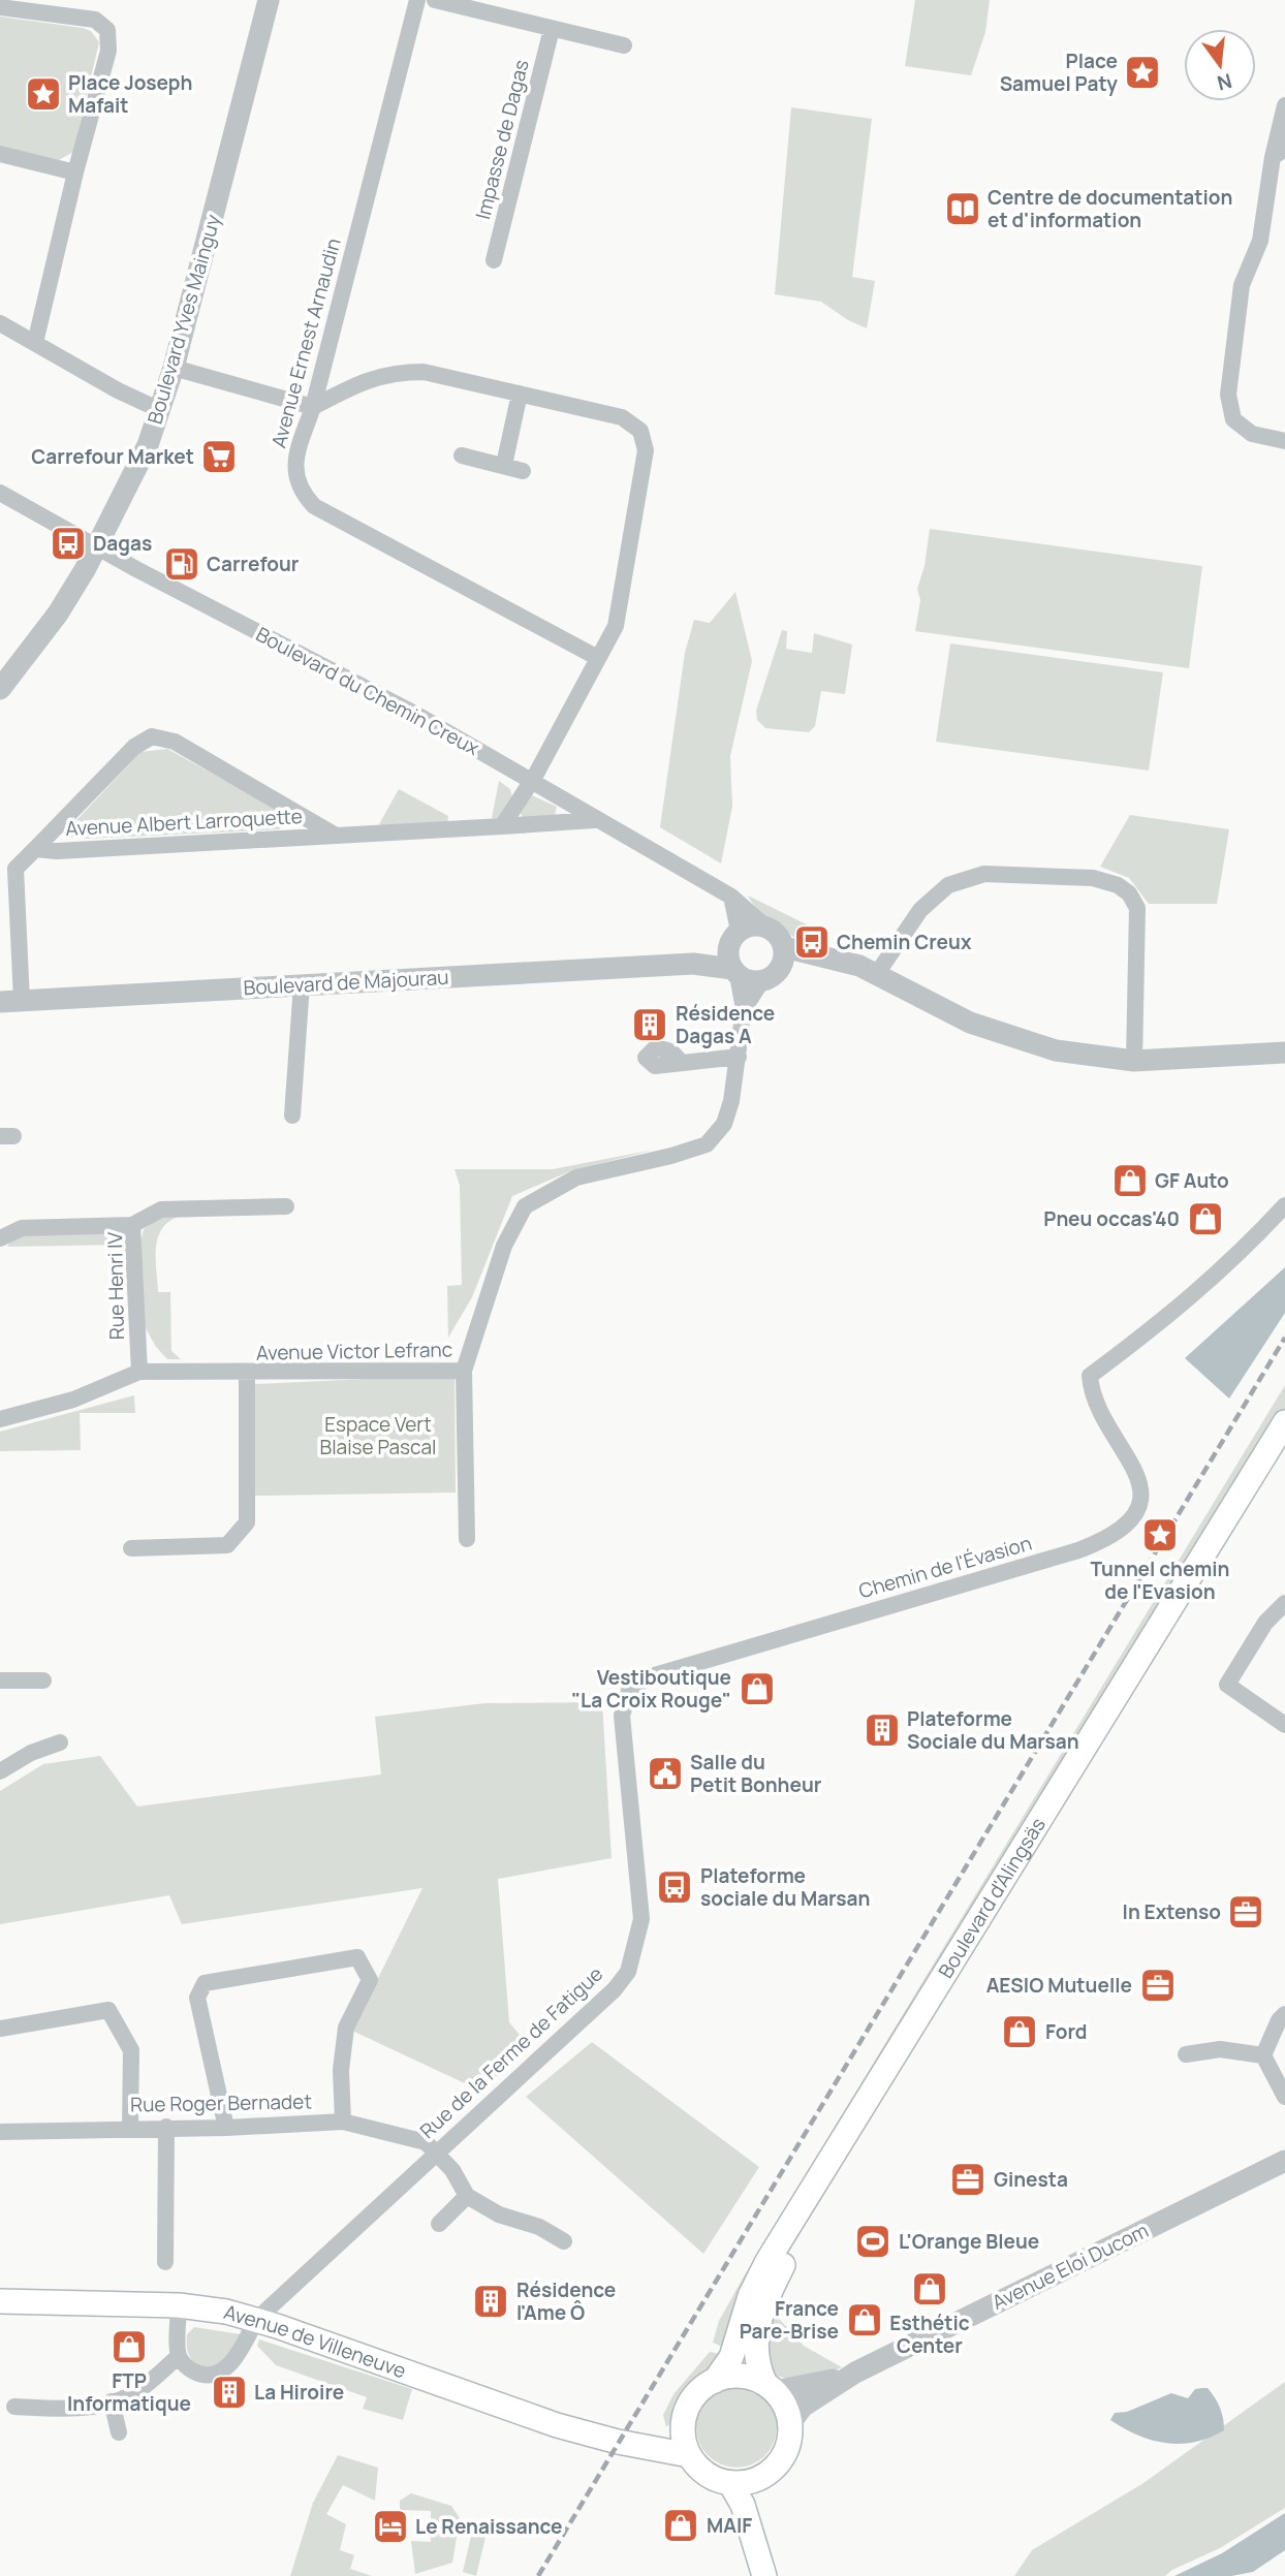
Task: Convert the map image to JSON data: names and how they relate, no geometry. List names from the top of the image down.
{
  "streets": {
    "main road": ["Boulevard d'Alingsäs", "Avenue de Villeneuve"],
    "street": [
      "Impasse de Dagas",
      "Boulevard Yves Mainguy",
      "Avenue Ernest Arnaudin",
      "Boulevard du Chemin Creux",
      "Avenue Albert Larroquette",
      "Boulevard de Majourau",
      "Rue Henri IV",
      "Avenue Victor Lefranc",
      "Chemin de l'Évasion",
      "Rue de la Ferme de Fatigue",
      "Rue Roger Bernadet",
      "Avenue Eloi Ducom"
    ]
  },
  "crossings": [
    ["Boulevard Yves Mainguy", "Boulevard du Chemin Creux"],
    ["Boulevard du Chemin Creux", "Avenue Albert Larroquette"],
    ["Boulevard du Chemin Creux", "Boulevard de Majourau"],
    ["Boulevard du Chemin Creux", "Avenue Victor Lefranc"],
    ["Avenue Albert Larroquette", "Boulevard de Majourau"],
    ["Boulevard de Majourau", "Avenue Victor Lefranc"],
    ["Rue Henri IV", "Avenue Victor Lefranc"],
    ["Chemin de l'Évasion", "Rue de la Ferme de Fatigue"],
    ["Boulevard d'Alingsäs", "Avenue Eloi Ducom"],
    ["Boulevard d'Alingsäs", "Avenue de Villeneuve"],
    ["Rue de la Ferme de Fatigue", "Rue Roger Bernadet"],
    ["Rue de la Ferme de Fatigue", "Avenue de Villeneuve"],
    ["Avenue Eloi Ducom", "Avenue de Villeneuve"]
  ],
  "parks": ["Espace Vert Blaise Pascal"],
  "places": {
    "place": ["Place Samuel Paty", "Place Joseph Mafait", "Tunnel chemin de l'Evasion"],
    "library": ["Centre de documentation et d'information"],
    "supermarket": ["Carrefour Market"],
    "bus stop": ["Dagas", "Chemin Creux", "Plateforme sociale du Marsan"],
    "fuel station": ["Carrefour"],
    "building": [
      "Résidence Dagas A",
      "Plateforme Sociale du Marsan",
      "Résidence l'Ame Ô",
      "La Hiroire"
    ],
    "shop": [
      "GF Auto",
      "Pneu occas'40",
      "Vestiboutique \"La Croix Rouge\"",
      "Ford",
      "Esthétic Center",
      "France Pare-Brise",
      "FTP Informatique",
      "MAIF"
    ],
    "public building": ["Salle du Petit Bonheur"],
    "office": ["In Extenso", "AESIO Mutuelle", "Ginesta"],
    "sports": ["L'Orange Bleue"],
    "hotel": ["Le Renaissance"]
  },
  "north": "bottom"
}
